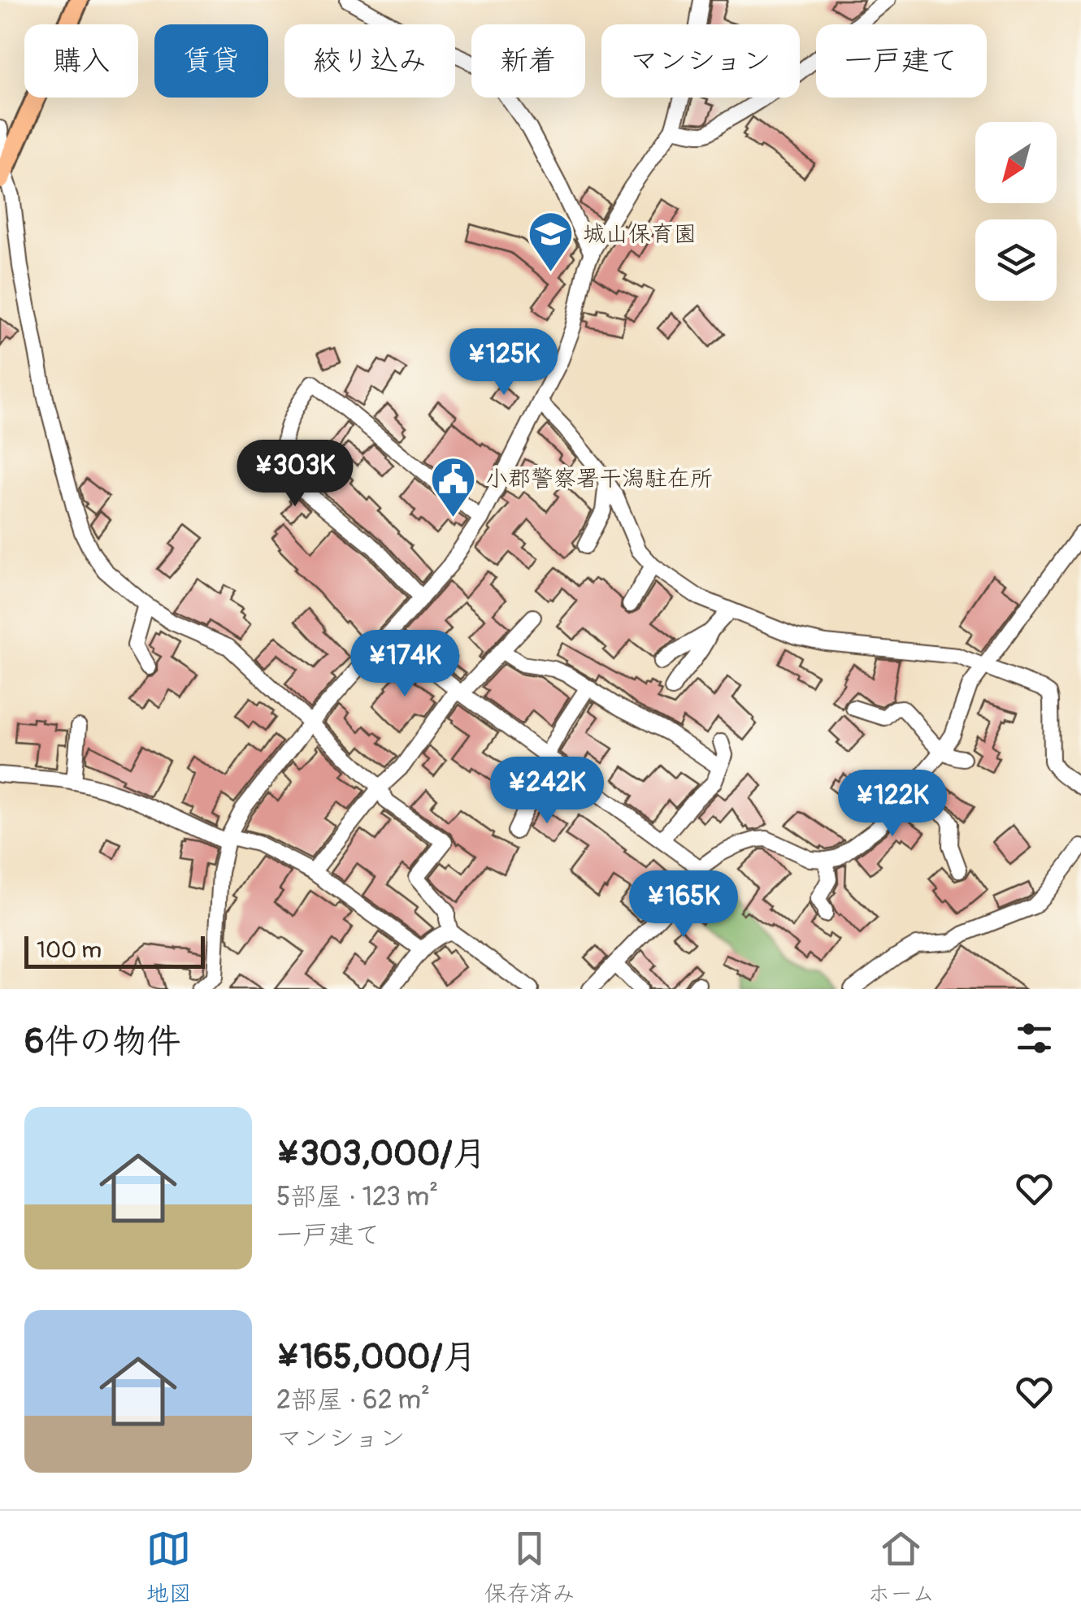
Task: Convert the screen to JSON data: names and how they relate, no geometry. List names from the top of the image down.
{
  "places": {
    "school or university": ["城山保育園"],
    "public building": ["小郡警察署干潟駐在所"]
  },
  "scale_bar": "100 m",
  "north": "bottom left",
  "page": {
    "chip": [
      "購入",
      "賃貸",
      "絞り込み",
      "新着",
      "マンション",
      "一戸建て"
    ],
    "price": [
      "¥125K",
      "¥303K",
      "¥174K",
      "¥242K",
      "¥122K",
      "¥165K"
    ],
    "scale": "100 m",
    "heading": "6件の物件",
    "list": [
      {
        "name": "¥303,000/月",
        "note": "5部屋 · 123 m² · 一戸建て"
      },
      {
        "name": "¥165,000/月",
        "note": "2部屋 · 62 m² · マンション"
      }
    ],
    "tabs": ["地図", "保存済み", "ホーム"]
  }
}
